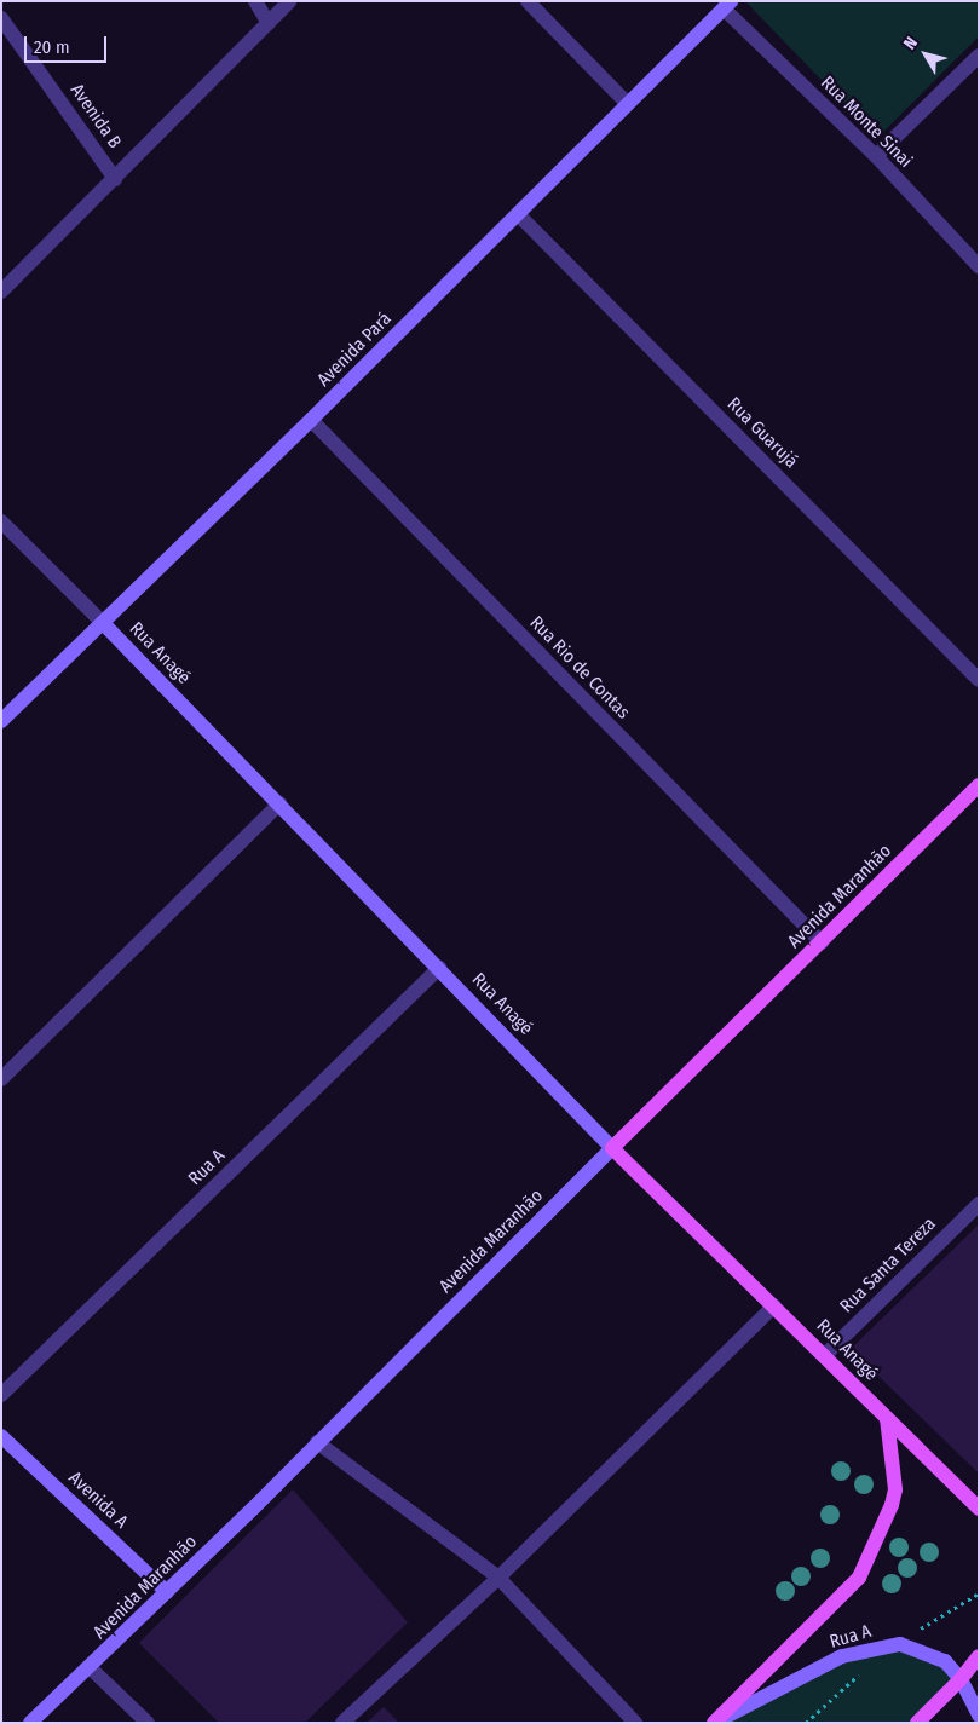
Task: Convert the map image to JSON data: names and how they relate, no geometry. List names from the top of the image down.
{
  "streets": {
    "main road": ["Rua Anagé", "Avenida Maranhão"],
    "street": [
      "Avenida B",
      "Rua Monte Sinai",
      "Avenida Pará",
      "Rua Guarujá",
      "Rua Rio de Contas",
      "Rua A",
      "Rua Santa Tereza",
      "Avenida A"
    ]
  },
  "crossings": [
    ["Rua Monte Sinai", "Avenida Pará"],
    ["Avenida Pará", "Rua Guarujá"],
    ["Avenida Pará", "Rua Anagé"],
    ["Avenida Pará", "Rua Rio de Contas"],
    ["Rua Anagé", "Avenida Maranhão"],
    ["Rua Anagé", "Rua A"],
    ["Rua Anagé", "Rua Santa Tereza"],
    ["Rua Rio de Contas", "Avenida Maranhão"],
    ["Avenida Maranhão", "Avenida A"]
  ],
  "scale_bar": "20 m",
  "north": "top left"
}
